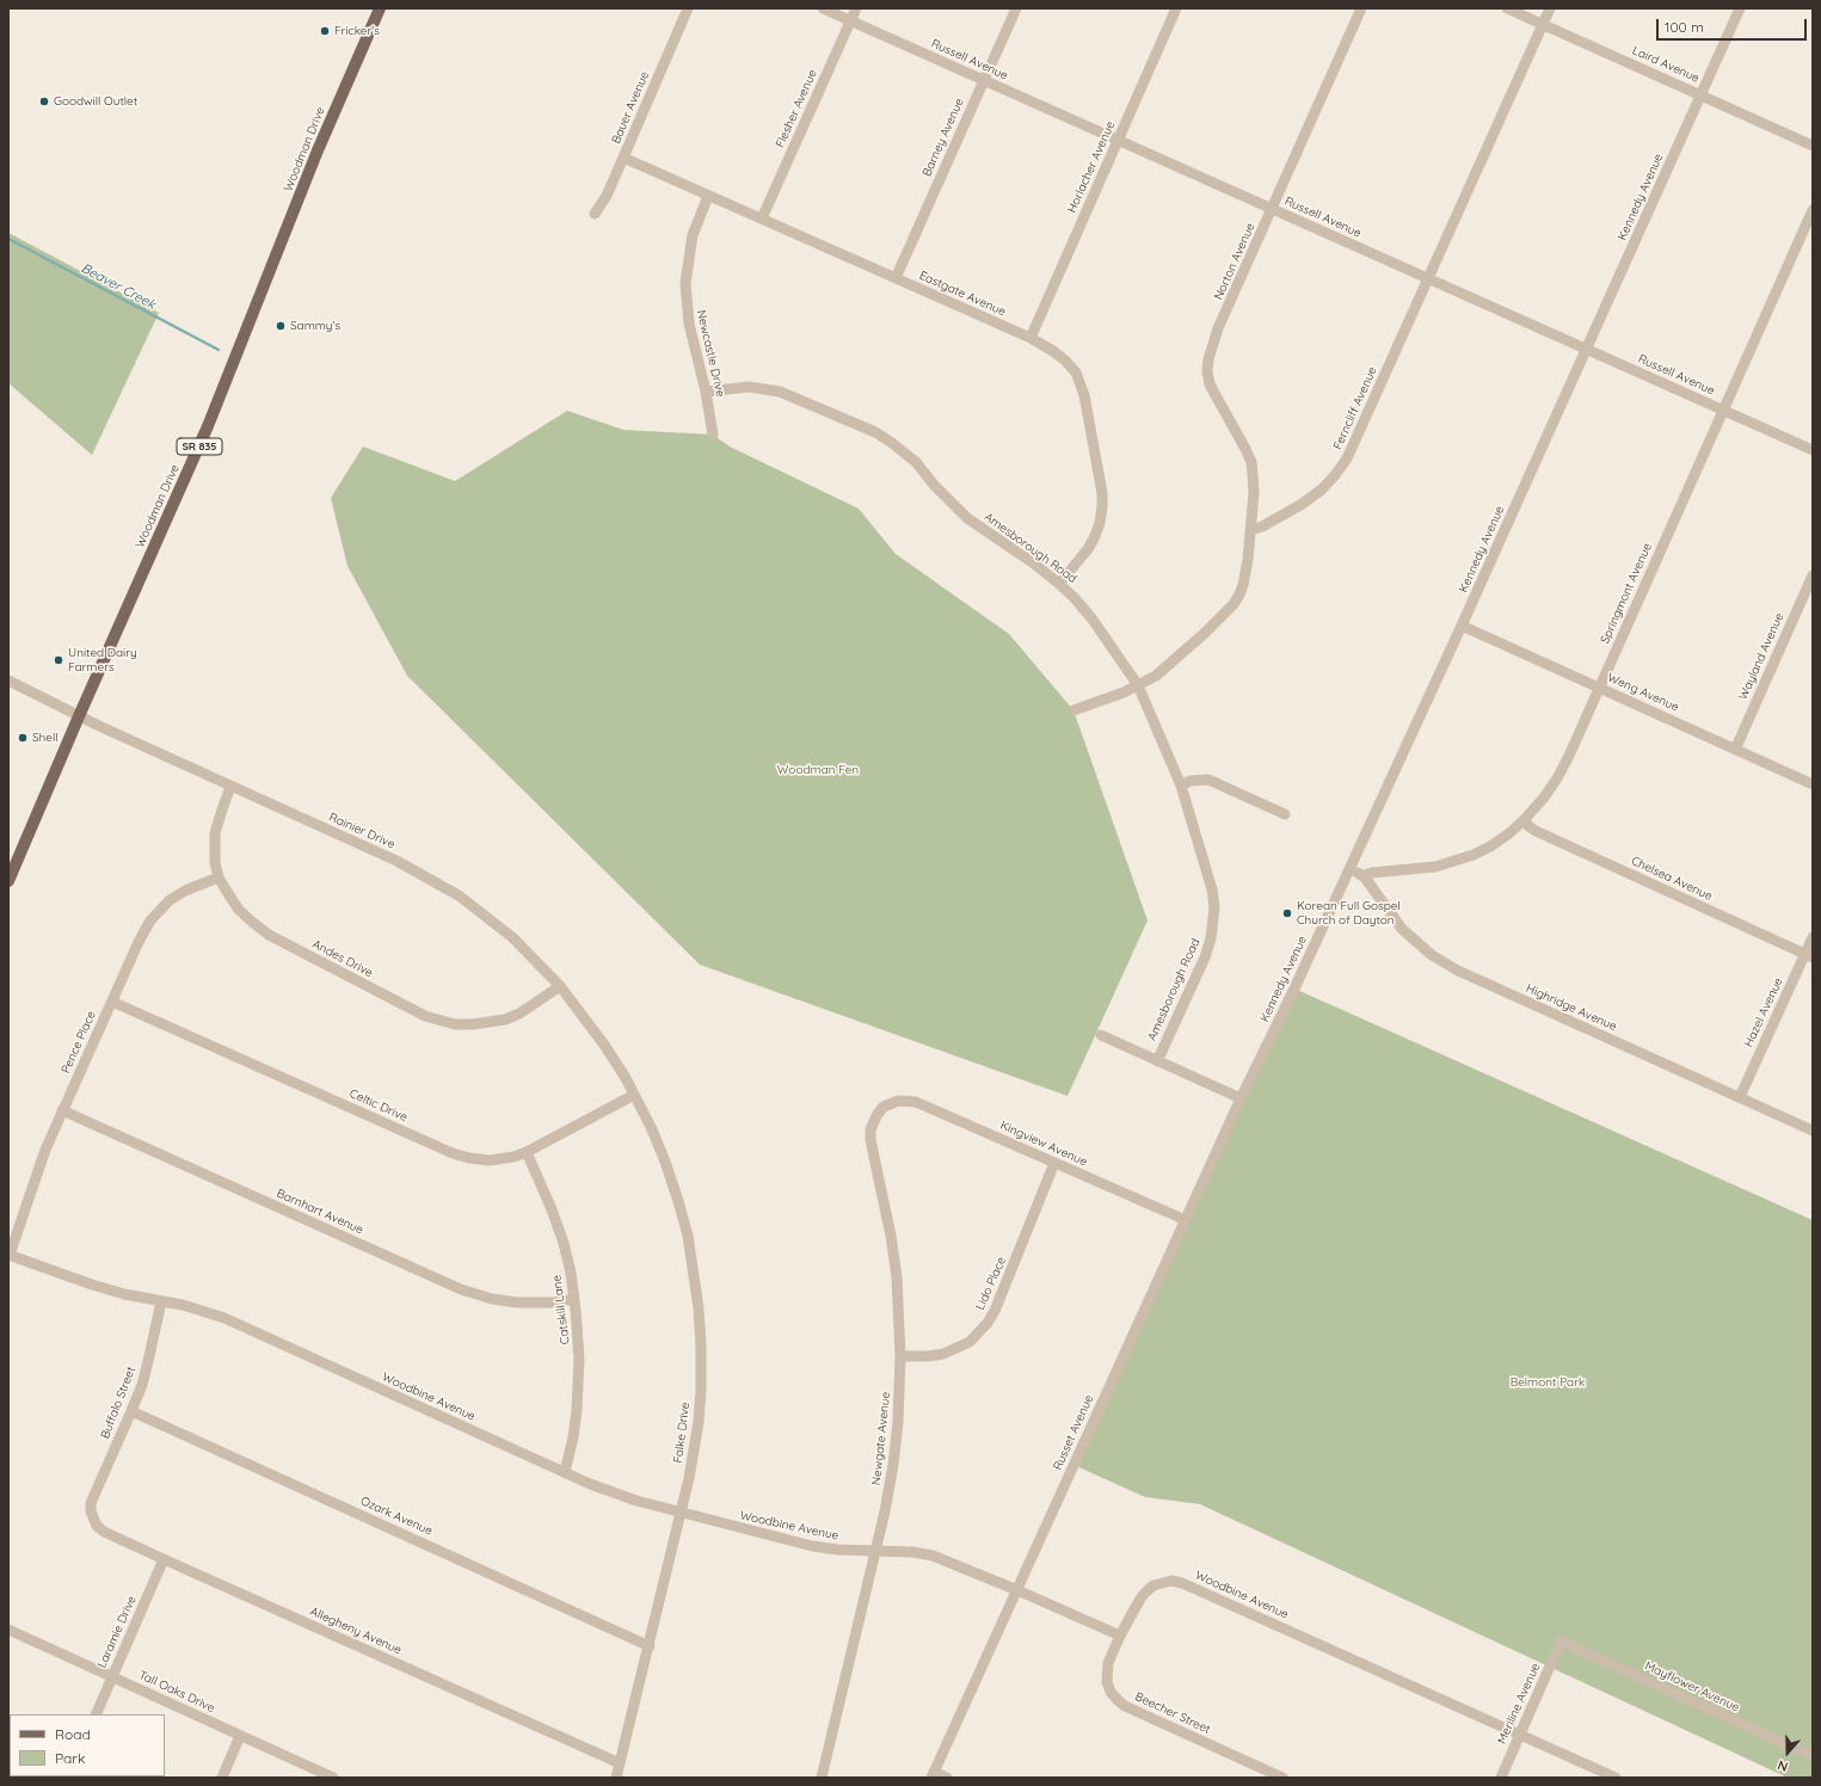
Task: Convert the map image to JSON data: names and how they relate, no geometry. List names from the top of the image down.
{
  "streets": {
    "main road": ["Woodman Drive", "SR 835"],
    "street": [
      "Russell Avenue",
      "Laird Avenue",
      "Bauer Avenue",
      "Flesher Avenue",
      "Barney Avenue",
      "Horlacher Avenue",
      "Kennedy Avenue",
      "Norton Avenue",
      "Eastgate Avenue",
      "Newcastle Drive",
      "Ferncliff Avenue",
      "Amesborough Road",
      "Springmont Avenue",
      "Wayland Avenue",
      "Weng Avenue",
      "Rainier Drive",
      "Chelsea Avenue",
      "Andes Drive",
      "Highridge Avenue",
      "Hazel Avenue",
      "Pence Place",
      "Celtic Drive",
      "Kingview Avenue",
      "Barnhart Avenue",
      "Lido Place",
      "Catskill Lane",
      "Woodbine Avenue",
      "Buffalo Street",
      "Falke Drive",
      "Russet Avenue",
      "Newgate Avenue",
      "Ozark Avenue",
      "Allegheny Avenue",
      "Laramie Drive",
      "Mayflower Avenue",
      "Tall Oaks Drive",
      "Meriline Avenue",
      "Beecher Street"
    ]
  },
  "crossings": [
    ["Russell Avenue", "Flesher Avenue"],
    ["Russell Avenue", "Barney Avenue"],
    ["Russell Avenue", "Horlacher Avenue"],
    ["Russell Avenue", "Kennedy Avenue"],
    ["Russell Avenue", "Norton Avenue"],
    ["Russell Avenue", "Ferncliff Avenue"],
    ["Russell Avenue", "Springmont Avenue"],
    ["Laird Avenue", "Kennedy Avenue"],
    ["Laird Avenue", "Ferncliff Avenue"],
    ["Bauer Avenue", "Eastgate Avenue"],
    ["Flesher Avenue", "Eastgate Avenue"],
    ["Barney Avenue", "Eastgate Avenue"],
    ["Woodman Drive", "Rainier Drive"],
    ["Horlacher Avenue", "Eastgate Avenue"],
    ["Kennedy Avenue", "Weng Avenue"],
    ["Kennedy Avenue", "Highridge Avenue"],
    ["Kennedy Avenue", "Russet Avenue"],
    ["Norton Avenue", "Ferncliff Avenue"],
    ["Eastgate Avenue", "Newcastle Drive"],
    ["Eastgate Avenue", "Amesborough Road"],
    ["Newcastle Drive", "Amesborough Road"],
    ["Springmont Avenue", "Weng Avenue"],
    ["Springmont Avenue", "Chelsea Avenue"],
    ["Springmont Avenue", "Highridge Avenue"],
    ["Wayland Avenue", "Weng Avenue"],
    ["Rainier Drive", "Andes Drive"],
    ["Rainier Drive", "Celtic Drive"],
    ["Rainier Drive", "Falke Drive"],
    ["Chelsea Avenue", "Hazel Avenue"],
    ["Andes Drive", "Pence Place"],
    ["Highridge Avenue", "Hazel Avenue"],
    ["Pence Place", "Celtic Drive"],
    ["Pence Place", "Barnhart Avenue"],
    ["Pence Place", "Woodbine Avenue"],
    ["Celtic Drive", "Catskill Lane"],
    ["Celtic Drive", "Falke Drive"],
    ["Kingview Avenue", "Lido Place"],
    ["Kingview Avenue", "Russet Avenue"],
    ["Kingview Avenue", "Newgate Avenue"],
    ["Barnhart Avenue", "Catskill Lane"],
    ["Lido Place", "Newgate Avenue"],
    ["Catskill Lane", "Woodbine Avenue"],
    ["Woodbine Avenue", "Buffalo Street"],
    ["Woodbine Avenue", "Falke Drive"],
    ["Woodbine Avenue", "Russet Avenue"],
    ["Woodbine Avenue", "Newgate Avenue"],
    ["Woodbine Avenue", "Meriline Avenue"],
    ["Woodbine Avenue", "Beecher Street"],
    ["Buffalo Street", "Ozark Avenue"],
    ["Buffalo Street", "Allegheny Avenue"],
    ["Falke Drive", "Ozark Avenue"],
    ["Falke Drive", "Allegheny Avenue"],
    ["Allegheny Avenue", "Laramie Drive"],
    ["Laramie Drive", "Tall Oaks Drive"],
    ["Mayflower Avenue", "Meriline Avenue"]
  ],
  "water": ["Beaver Creek"],
  "parks": ["Woodman Fen", "Belmont Park"],
  "places": [
    "Fricker's",
    "Goodwill Outlet",
    "Sammy's",
    "United Dairy Farmers",
    "Shell",
    "Korean Full Gospel Church of Dayton"
  ],
  "legend": ["Road", "Park"],
  "scale_bar": "100 m",
  "north": "bottom"
}
